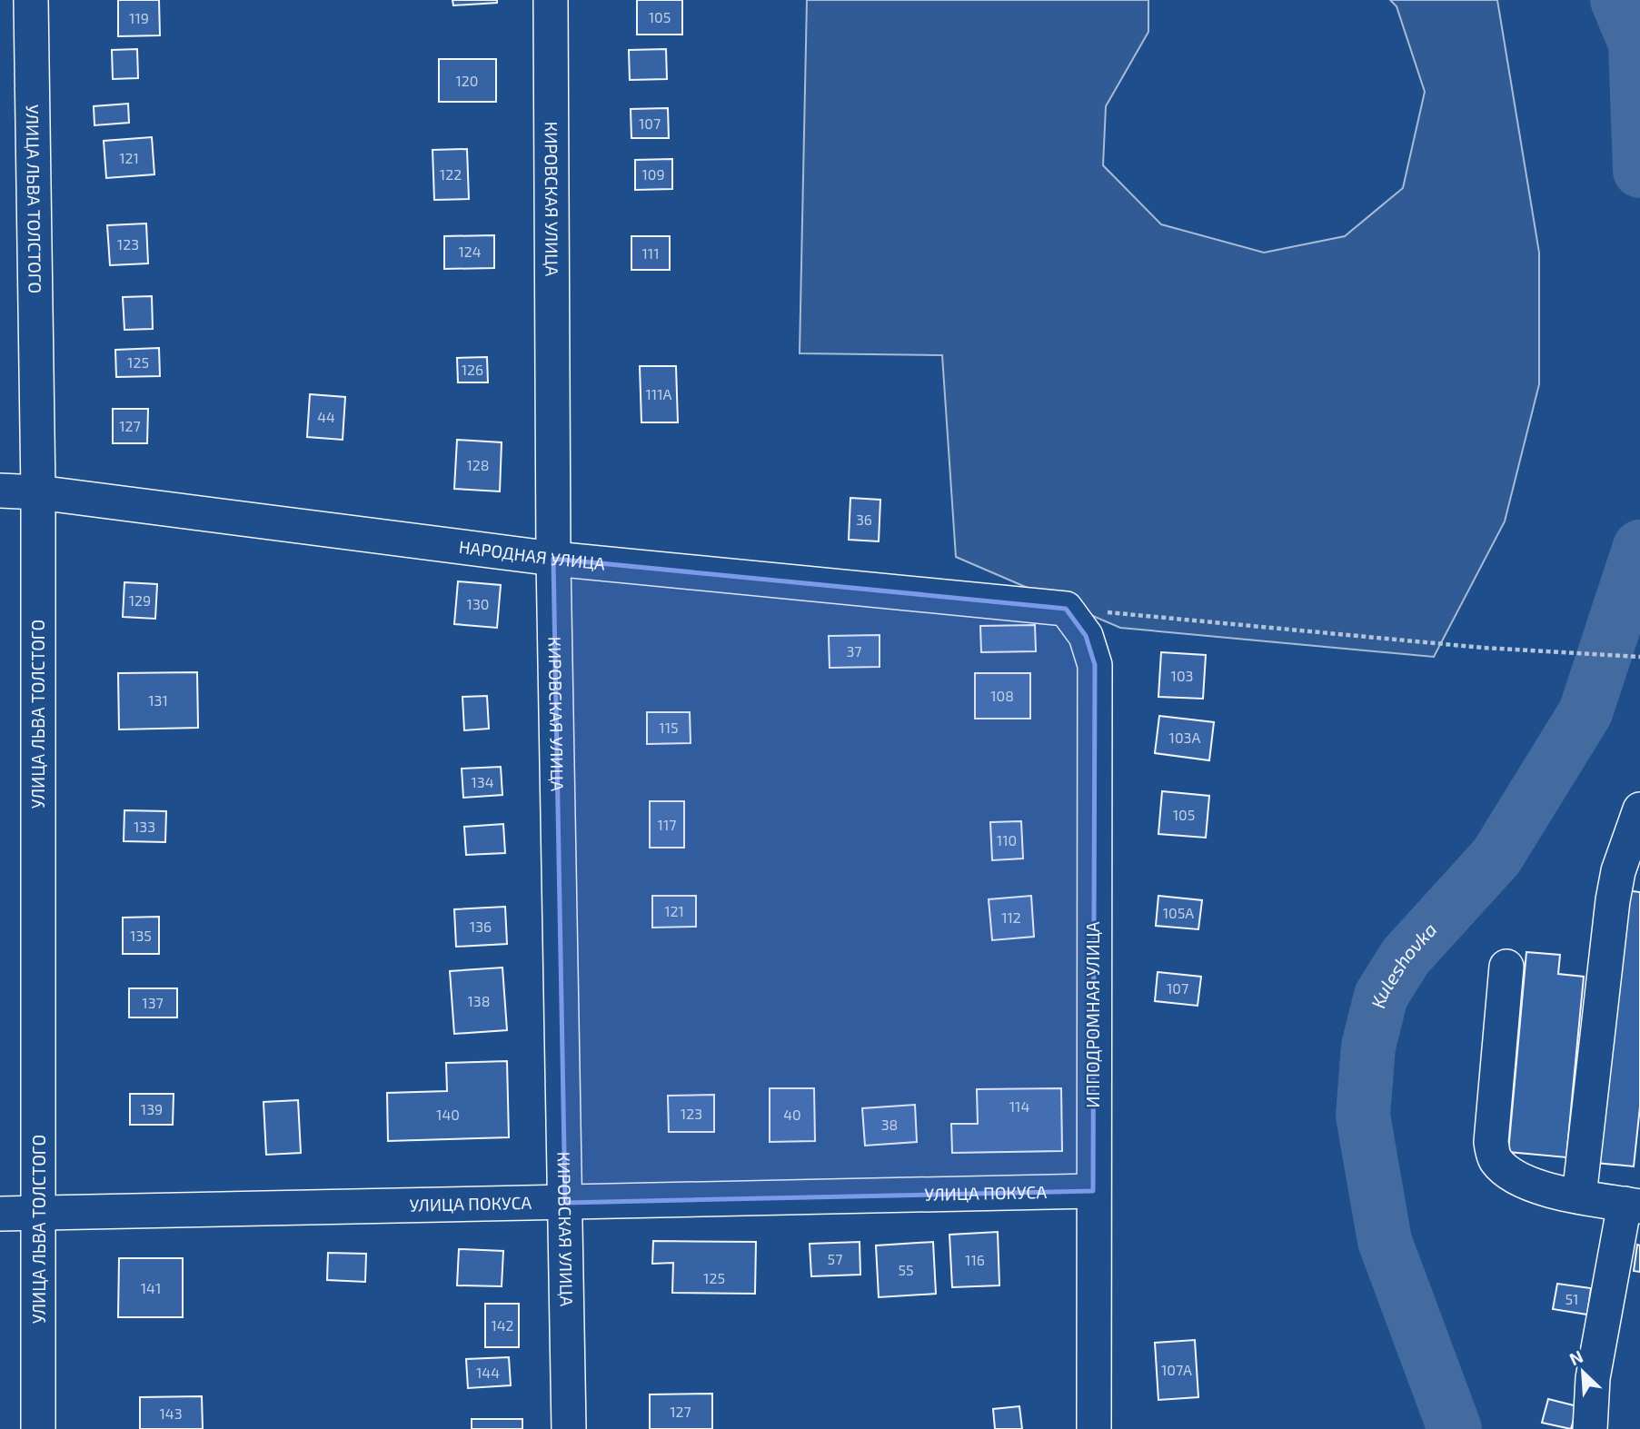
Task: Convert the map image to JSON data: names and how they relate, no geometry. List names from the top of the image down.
{
  "streets": {
    "street": [
      "УЛИЦА ЛЬВА ТОЛСТОГО",
      "КИРОВСКАЯ УЛИЦА",
      "НАРОДНАЯ УЛИЦА",
      "ИППОДРОМНАЯ УЛИЦА",
      "УЛИЦА ПОКУСА"
    ]
  },
  "crossings": [
    ["УЛИЦА ЛЬВА ТОЛСТОГО", "НАРОДНАЯ УЛИЦА"],
    ["УЛИЦА ЛЬВА ТОЛСТОГО", "УЛИЦА ПОКУСА"],
    ["КИРОВСКАЯ УЛИЦА", "НАРОДНАЯ УЛИЦА"],
    ["КИРОВСКАЯ УЛИЦА", "УЛИЦА ПОКУСА"],
    ["НАРОДНАЯ УЛИЦА", "ИППОДРОМНАЯ УЛИЦА"],
    ["ИППОДРОМНАЯ УЛИЦА", "УЛИЦА ПОКУСА"]
  ],
  "water": ["Kuleshovka"],
  "house_numbers": [
    "105",
    "119",
    "120",
    "107",
    "121",
    "122",
    "109",
    "123",
    "124",
    "111",
    "125",
    "126",
    "111А",
    "44",
    "127",
    "128",
    "36",
    "129",
    "130",
    "37",
    "103",
    "108",
    "131",
    "115",
    "103А",
    "134",
    "105",
    "117",
    "133",
    "110",
    "121",
    "105А",
    "112",
    "136",
    "135",
    "107",
    "138",
    "137",
    "114",
    "139",
    "123",
    "140",
    "40",
    "38",
    "57",
    "116",
    "55",
    "125",
    "141",
    "51",
    "142",
    "107А",
    "144",
    "127",
    "143"
  ],
  "north": "top left"
}
